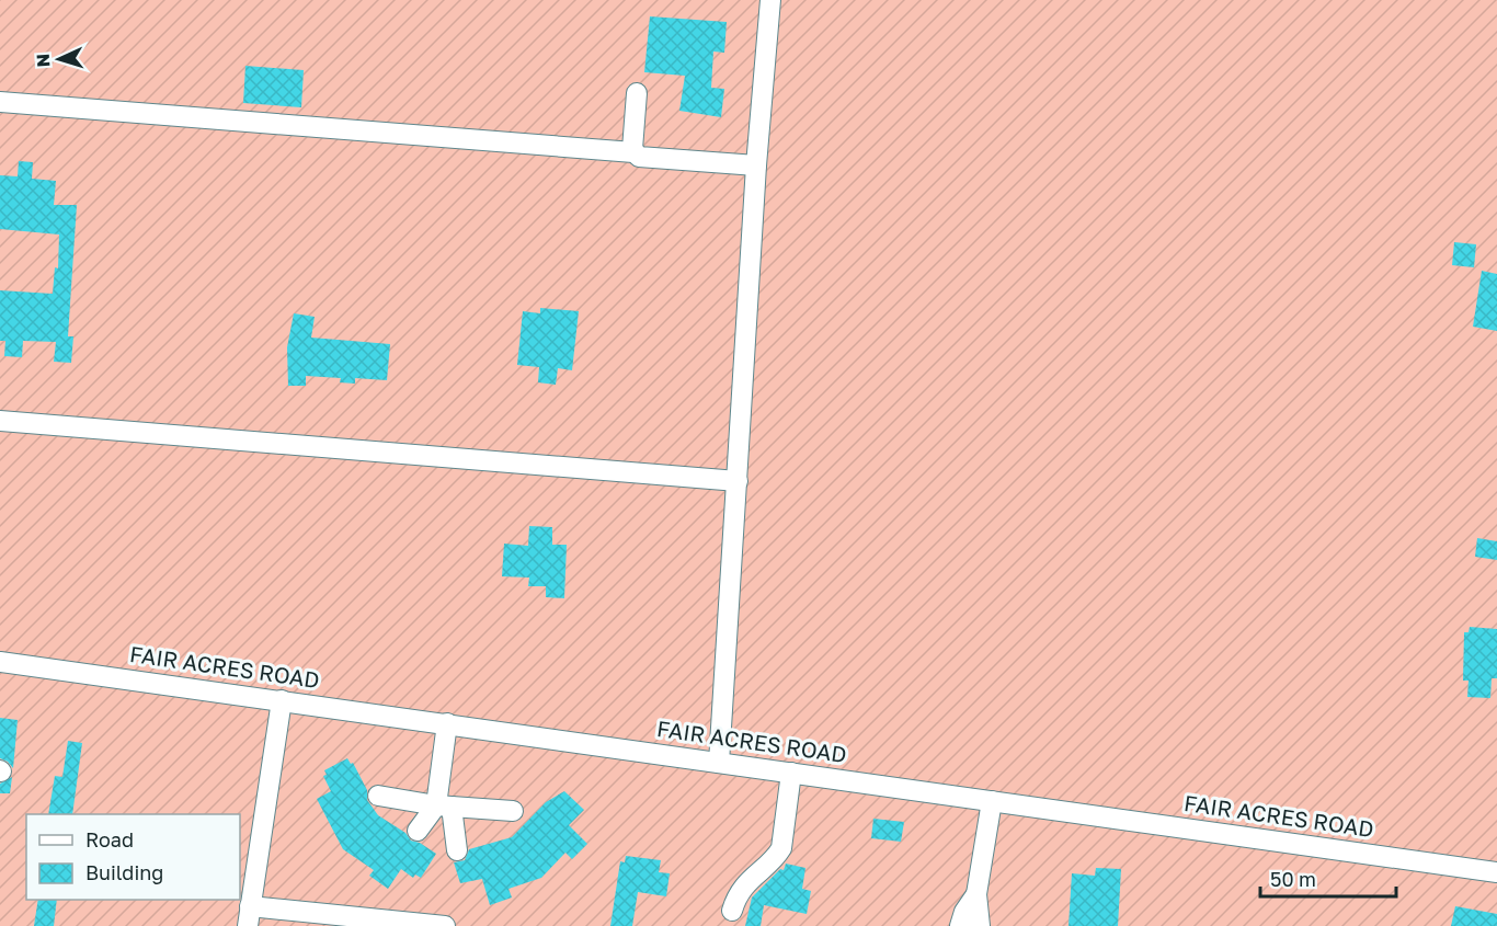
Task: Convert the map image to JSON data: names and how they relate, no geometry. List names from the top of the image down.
{
  "streets": {
    "street": ["FAIR ACRES ROAD"]
  },
  "legend": ["Road", "Building"],
  "scale_bar": "50 m",
  "north": "left"
}
